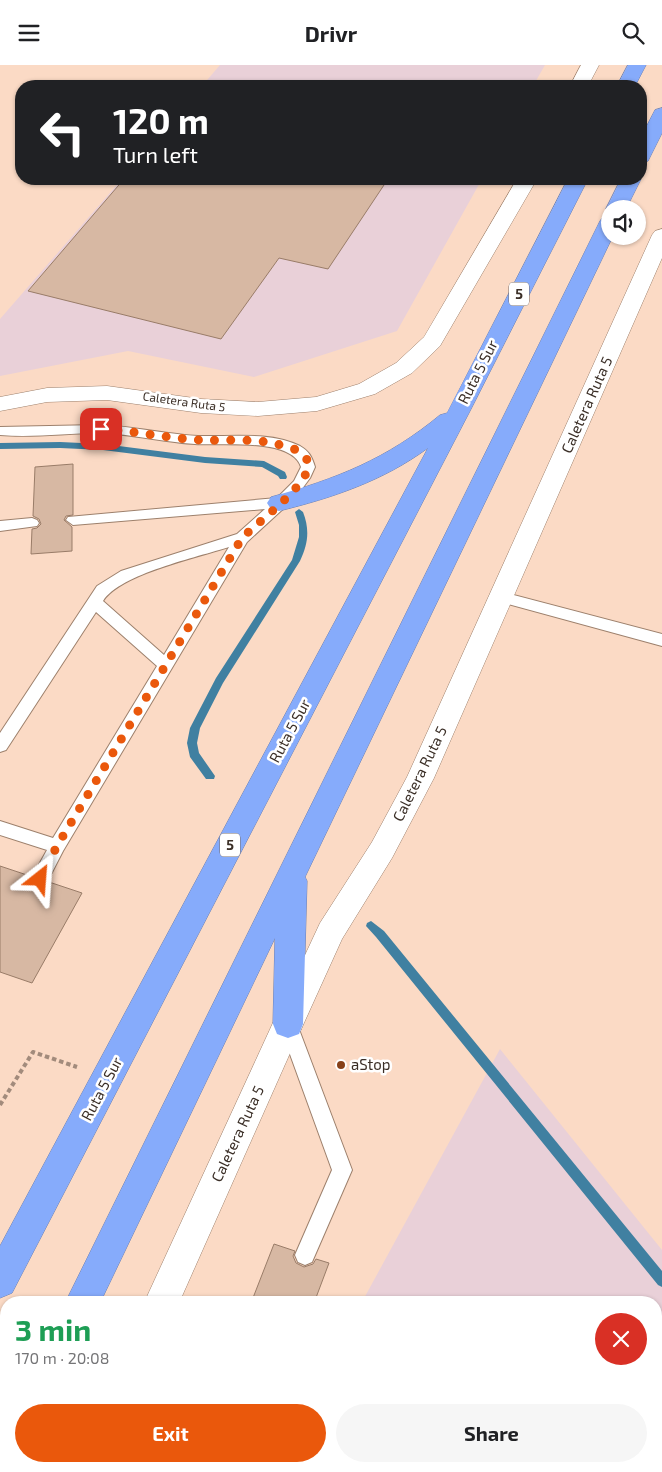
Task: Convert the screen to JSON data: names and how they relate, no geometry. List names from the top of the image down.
{
  "streets": {
    "highway": ["5", "Ruta 5 Sur"],
    "street": ["Caletera Ruta 5"]
  },
  "places": ["aStop"],
  "page": {
    "header": "Drivr",
    "turn": ["120 m", "Turn left"],
    "heading": ["3 min", "170 m · 20:08"],
    "buttons": ["Exit", "Share"]
  }
}
